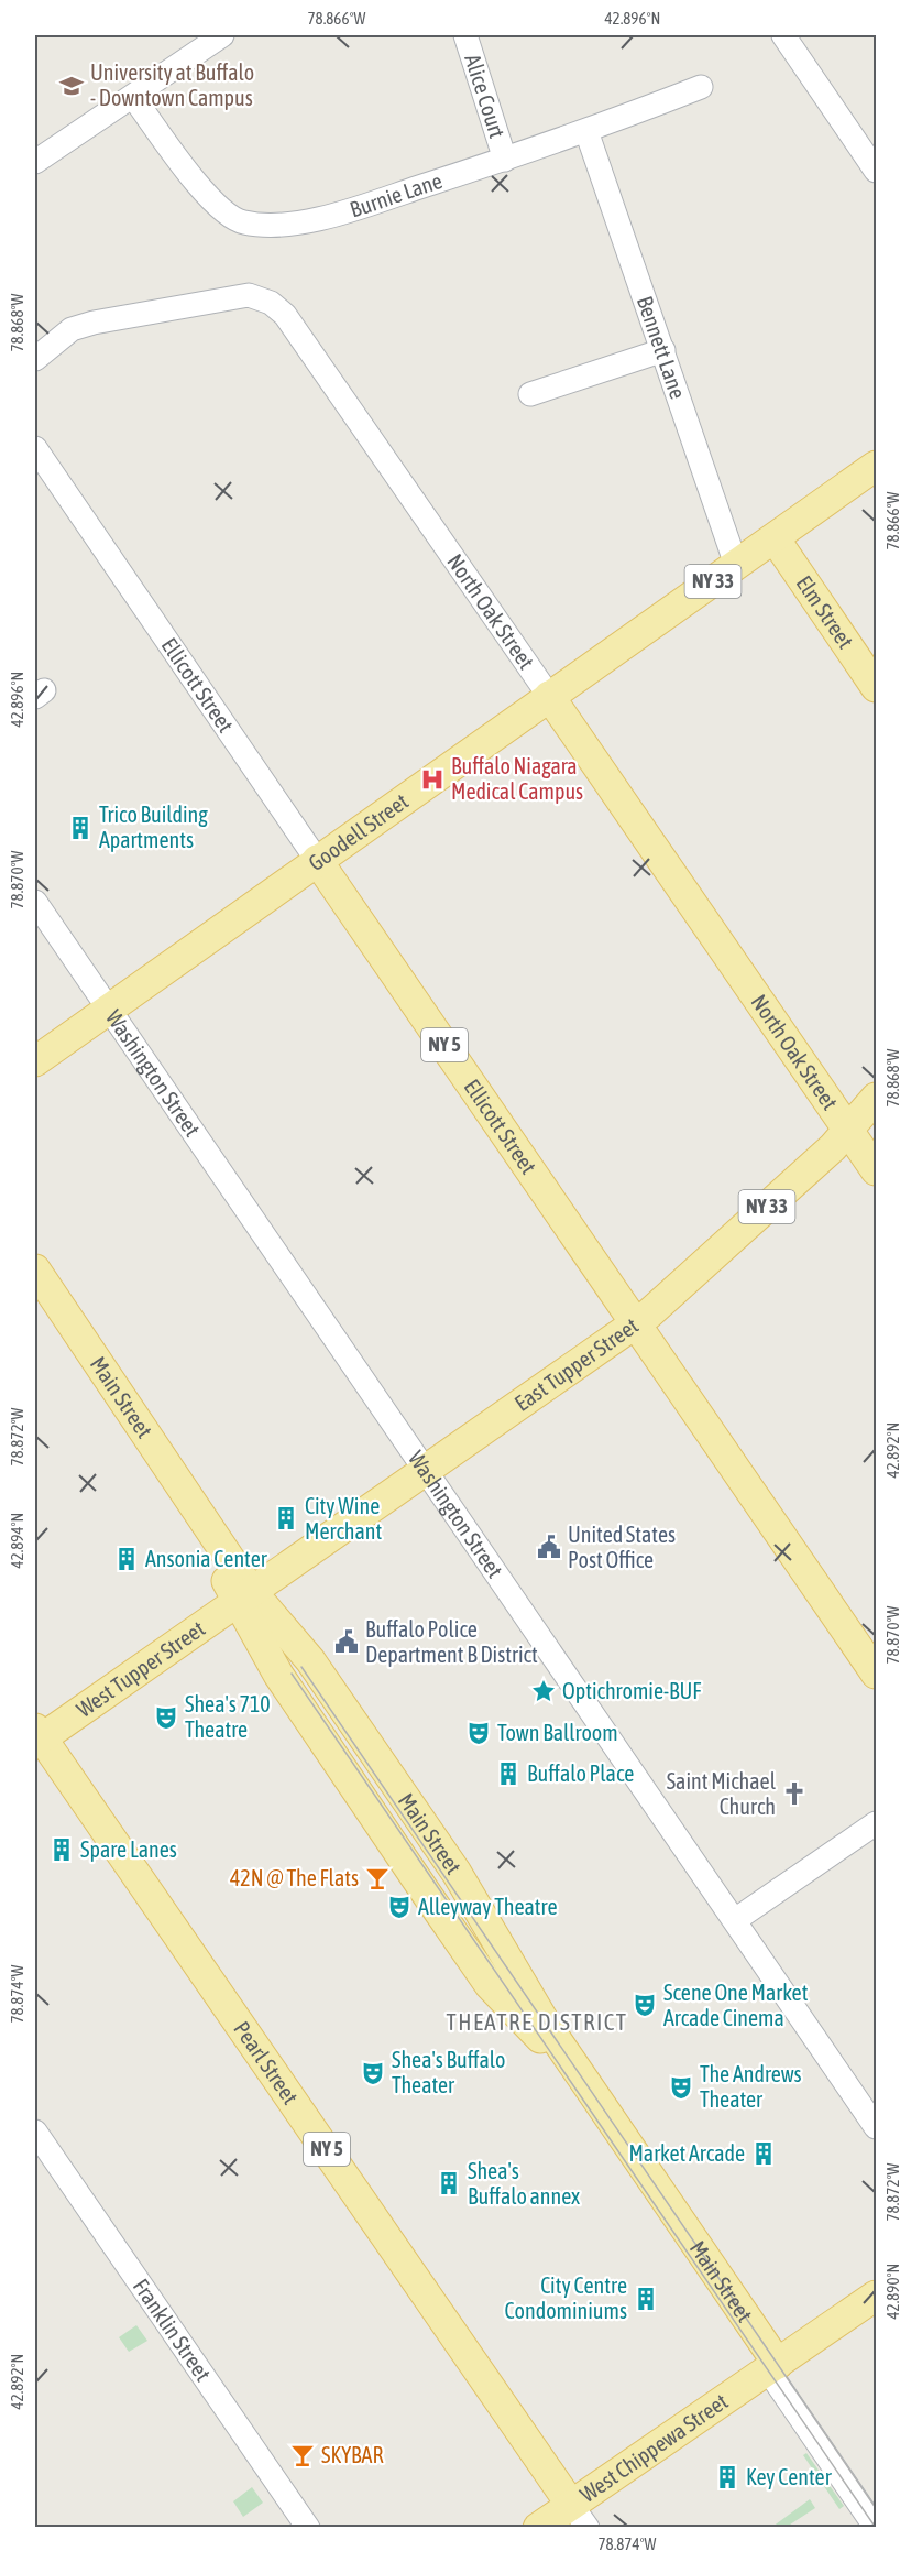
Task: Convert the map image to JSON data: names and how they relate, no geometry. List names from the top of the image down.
{
  "streets": {
    "main road": [
      "NY 33",
      "North Oak Street",
      "Elm Street",
      "Ellicott Street",
      "Goodell Street",
      "NY 5",
      "East Tupper Street",
      "Main Street",
      "West Tupper Street",
      "Pearl Street",
      "West Chippewa Street"
    ],
    "street": [
      "Alice Court",
      "Burnie Lane",
      "Bennett Lane",
      "Washington Street",
      "Franklin Street"
    ]
  },
  "crossings": [
    ["Alice Court", "Burnie Lane"],
    ["Burnie Lane", "Bennett Lane"],
    ["Bennett Lane", "Goodell Street"],
    ["North Oak Street", "Goodell Street"],
    ["North Oak Street", "East Tupper Street"],
    ["Elm Street", "Goodell Street"],
    ["Ellicott Street", "Goodell Street"],
    ["Ellicott Street", "East Tupper Street"],
    ["Goodell Street", "Washington Street"],
    ["Washington Street", "East Tupper Street"],
    ["East Tupper Street", "Main Street"],
    ["East Tupper Street", "West Tupper Street"],
    ["Main Street", "West Tupper Street"],
    ["Main Street", "West Chippewa Street"],
    ["West Tupper Street", "Pearl Street"],
    ["Pearl Street", "West Chippewa Street"]
  ],
  "districts": ["THEATRE DISTRICT"],
  "places": {
    "school or university": ["University at Buffalo - Downtown Campus"],
    "hospital": ["Buffalo Niagara Medical Campus"],
    "building": [
      "Trico Building Apartments",
      "City Wine Merchant",
      "Ansonia Center",
      "Buffalo Place",
      "Spare Lanes",
      "Market Arcade",
      "Shea's Buffalo annex",
      "City Centre Condominiums",
      "Key Center"
    ],
    "public building": ["United States Post Office", "Buffalo Police Department B District"],
    "place": ["Optichromie-BUF"],
    "theatre": [
      "Shea's 710 Theatre",
      "Town Ballroom",
      "Alleyway Theatre",
      "Scene One Market Arcade Cinema",
      "Shea's Buffalo Theater",
      "The Andrews Theater"
    ],
    "church": ["Saint Michael Church"],
    "bar": ["42N @ The Flats", "SKYBAR"]
  },
  "coordinates": [
    "78.866°W",
    "42.896°N",
    "78.868°W",
    "78.870°W",
    "78.872°W",
    "42.892°N",
    "42.894°N",
    "78.874°W",
    "42.890°N"
  ]
}
